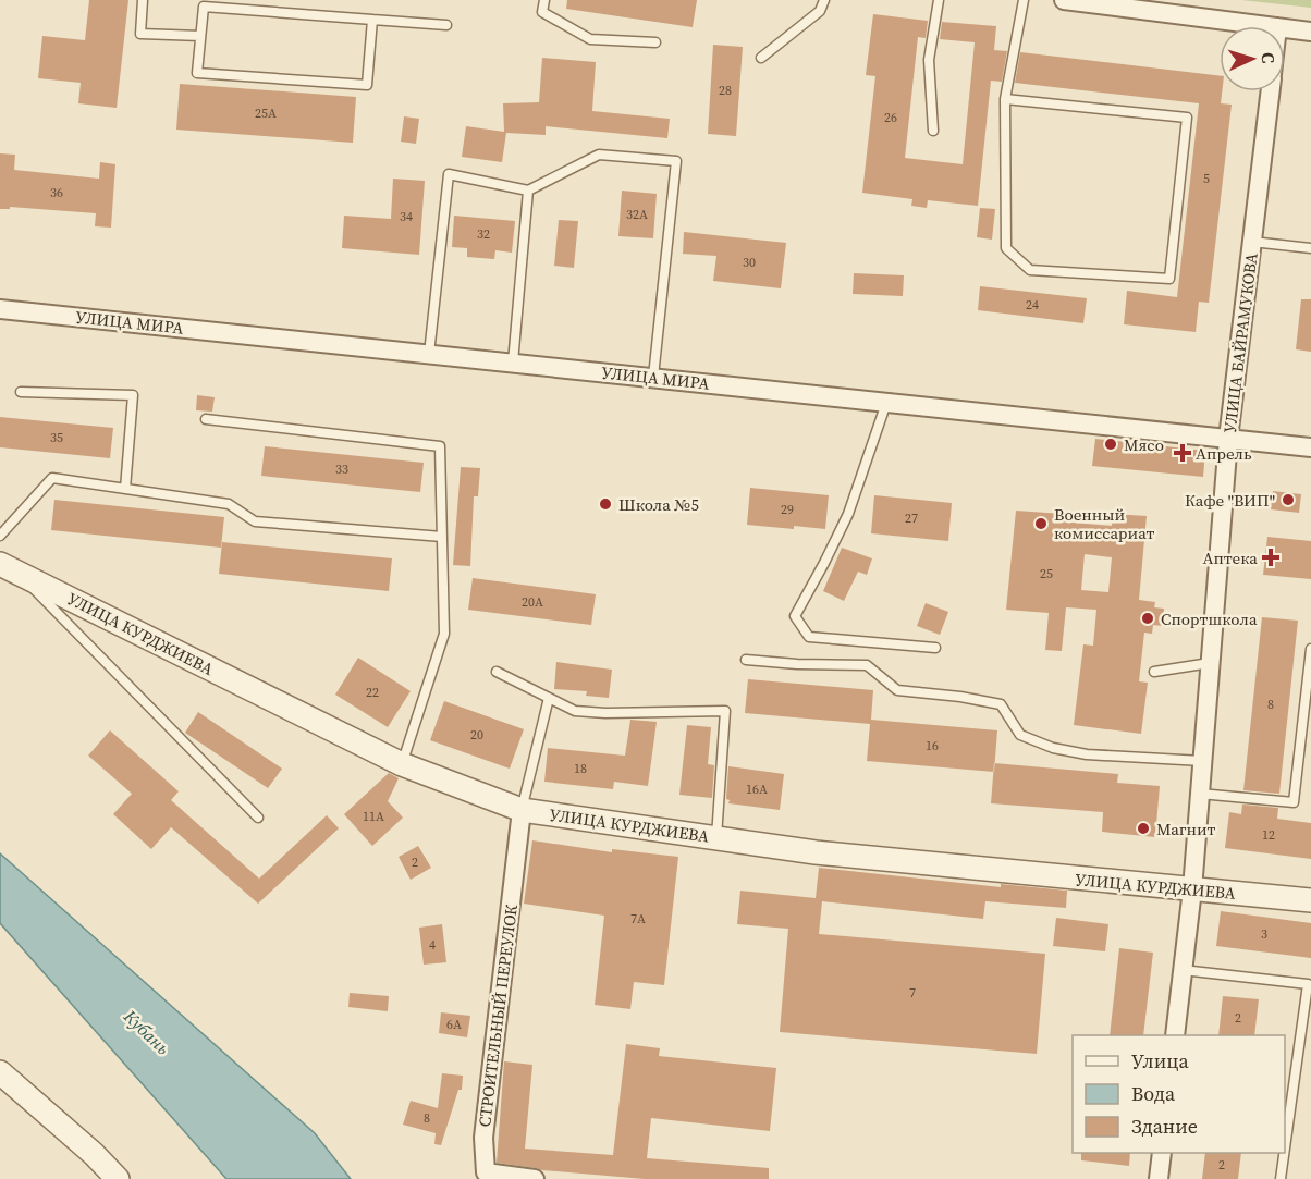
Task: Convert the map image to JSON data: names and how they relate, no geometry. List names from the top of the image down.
{
  "streets": {
    "street": [
      "УЛИЦА МИРА",
      "УЛИЦА БАЙРАМУКОВА",
      "УЛИЦА КУРДЖИЕВА",
      "СТРОИТЕЛЬНЫЙ ПЕРЕУЛОК"
    ]
  },
  "crossings": [
    ["УЛИЦА МИРА", "УЛИЦА БАЙРАМУКОВА"],
    ["УЛИЦА БАЙРАМУКОВА", "УЛИЦА КУРДЖИЕВА"],
    ["УЛИЦА КУРДЖИЕВА", "СТРОИТЕЛЬНЫЙ ПЕРЕУЛОК"]
  ],
  "water": ["Кубань"],
  "places": {
    "other": [
      "Мясо",
      "Кафе \"ВИП\"",
      "Школа №5",
      "Военный комиссариат",
      "Спортшкола",
      "Магнит"
    ],
    "health": ["Апрель", "Аптека"]
  },
  "house_numbers": [
    "28",
    "25А",
    "26",
    "5",
    "36",
    "32А",
    "34",
    "32",
    "30",
    "24",
    "35",
    "33",
    "29",
    "27",
    "25",
    "20А",
    "22",
    "8",
    "20",
    "16",
    "18",
    "16А",
    "11А",
    "12",
    "2",
    "7А",
    "3",
    "4",
    "7",
    "2",
    "6А",
    "8",
    "2"
  ],
  "legend": ["Улица", "Вода", "Здание"],
  "north": "right"
}
